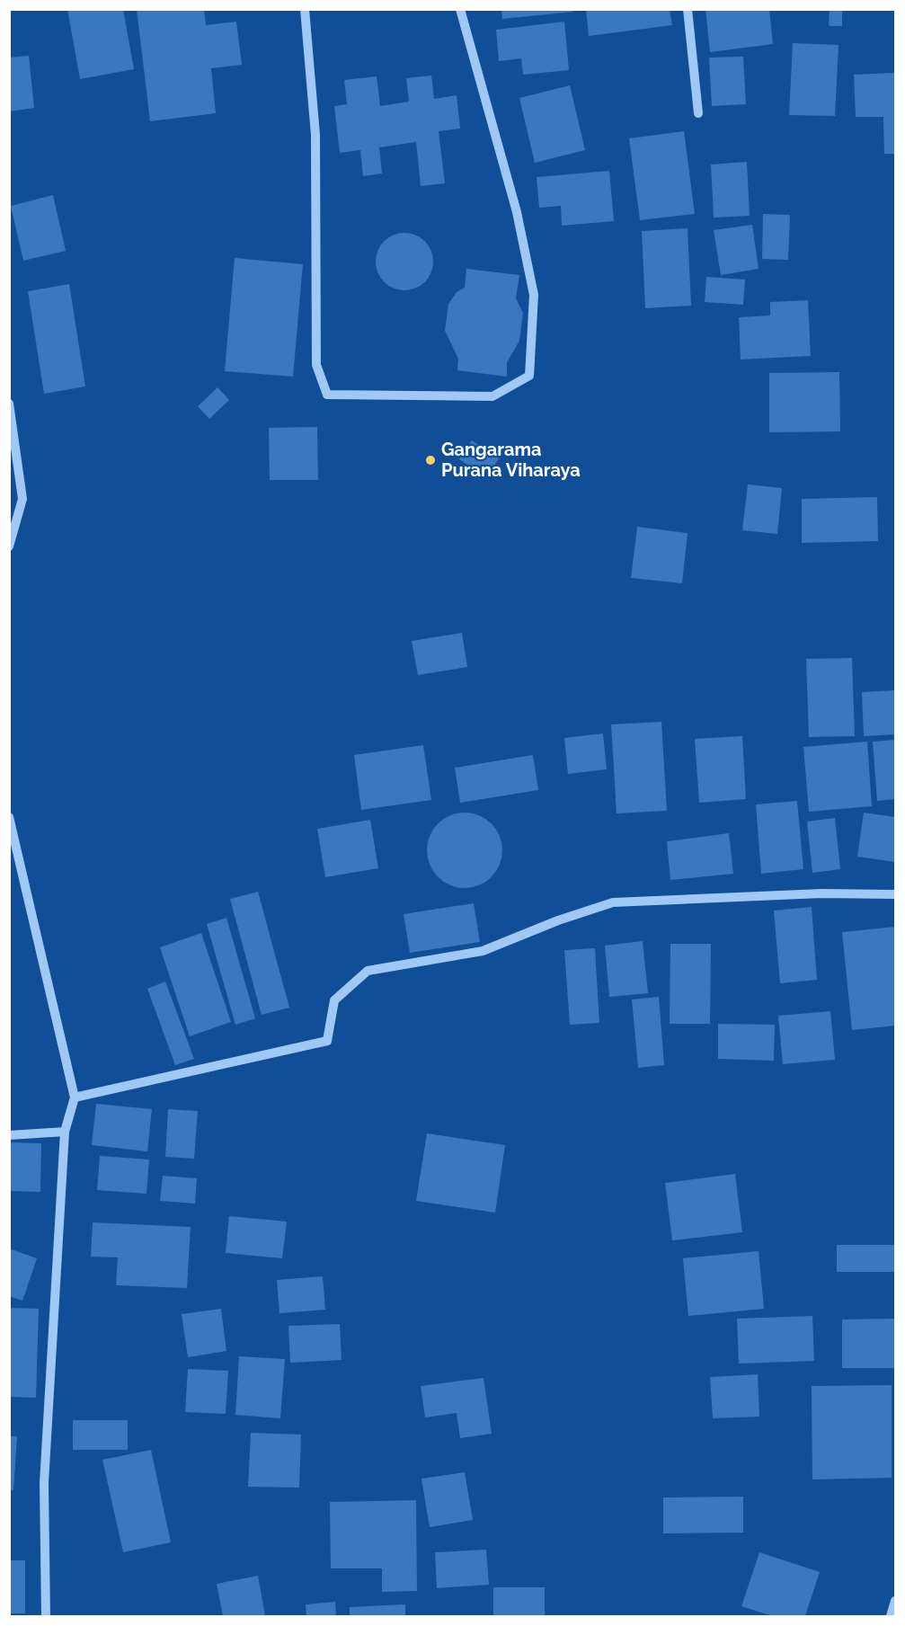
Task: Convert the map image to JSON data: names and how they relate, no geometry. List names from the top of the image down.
{
  "places": ["Gangarama Purana Viharaya"]
}
